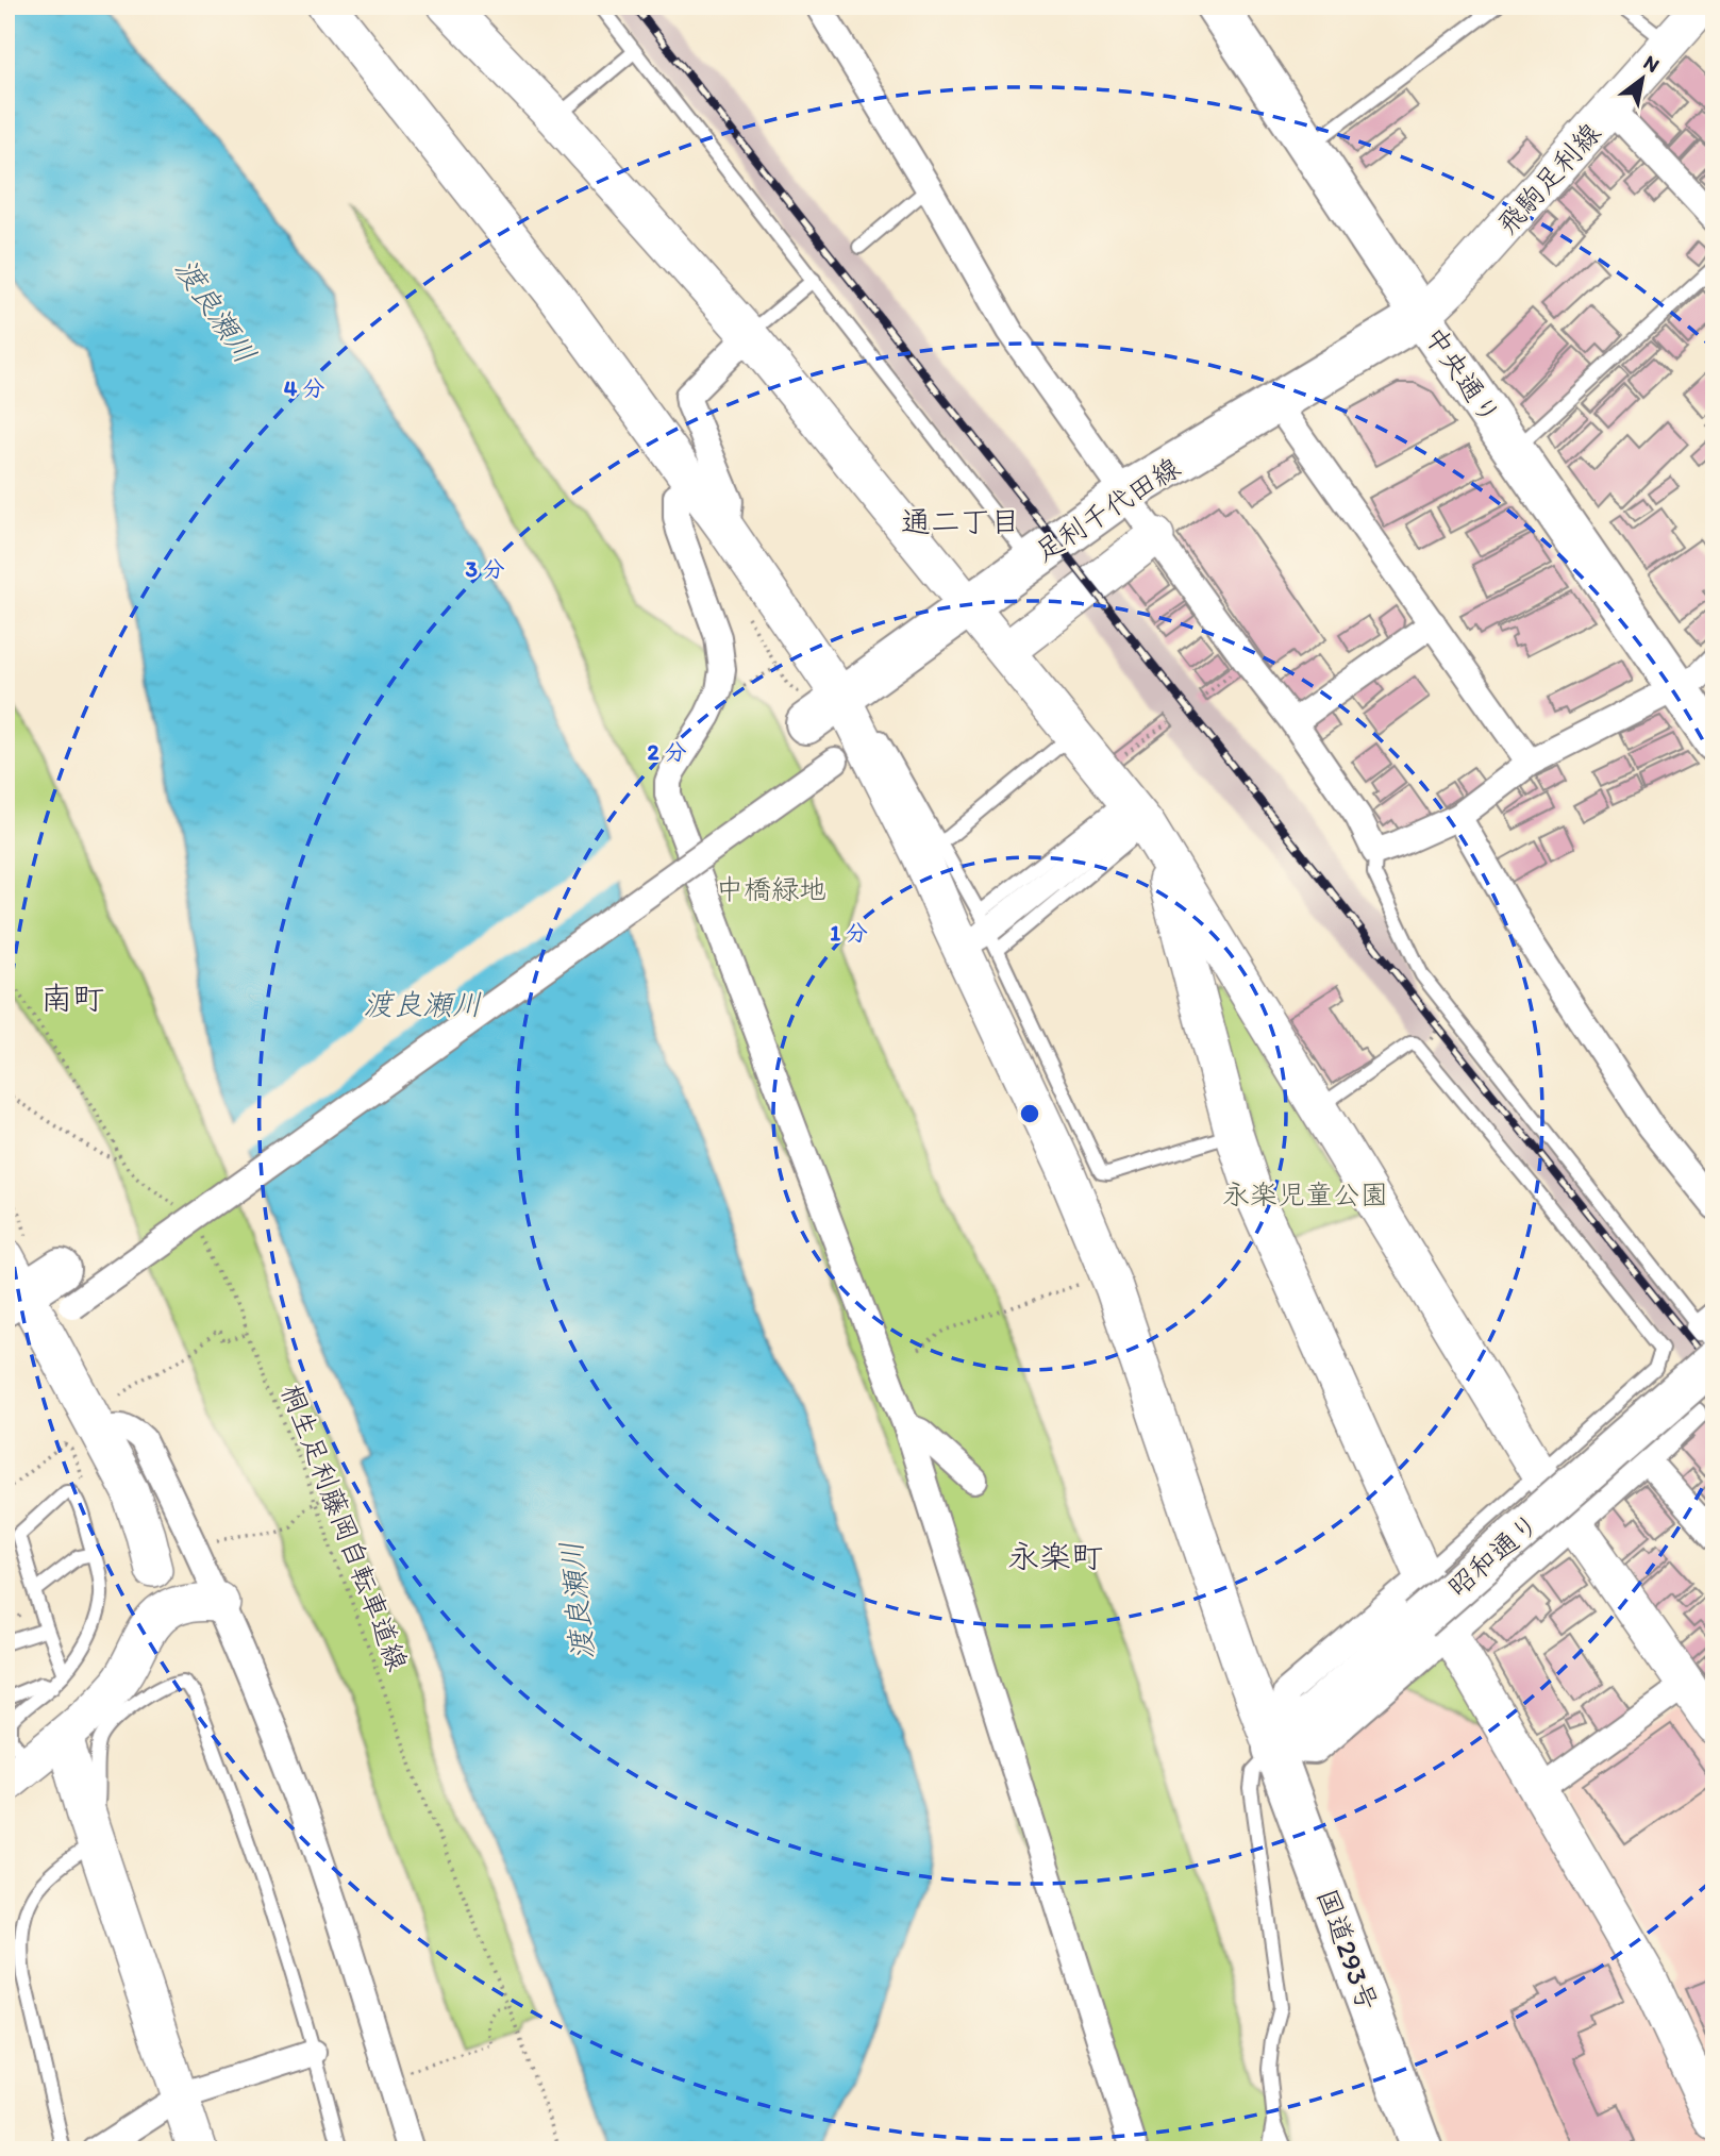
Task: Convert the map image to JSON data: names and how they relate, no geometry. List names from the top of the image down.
{
  "streets": {
    "main road": [
      "中央通り",
      "足利千代田線",
      "昭和通り",
      "国道293号"
    ],
    "street": ["飛駒足利線"],
    "path": ["桐生足利藤岡自転車道線"]
  },
  "crossings": [
    ["飛駒足利線", "中央通り"],
    ["飛駒足利線", "足利千代田線"],
    ["中央通り", "足利千代田線"],
    ["昭和通り", "国道293号"]
  ],
  "districts": ["通二丁目", "南町", "永楽町"],
  "water": ["渡良瀬川"],
  "parks": ["中橋緑地", "永楽児童公園"],
  "north": "top right",
  "rings": [
    "4 分",
    "3 分",
    "2 分",
    "1 分"
  ]
}
